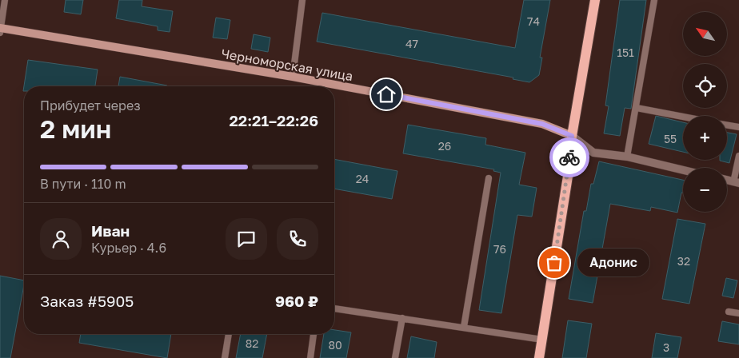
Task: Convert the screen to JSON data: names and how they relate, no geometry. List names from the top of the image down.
{
  "streets": {
    "main road": ["Черноморская улица"]
  },
  "places": ["Адонис"],
  "house_numbers": [
    "74",
    "47",
    "151",
    "55",
    "26",
    "24",
    "76",
    "32",
    "82",
    "80",
    "3"
  ],
  "north": "top left",
  "page": {
    "map_buttons": ["+", "−"],
    "heading": ["2 мин", "Прибудет через", "22:21–22:26"],
    "panel": [
      "Иван",
      "Курьер · 4.6",
      "Заказ #5905",
      "960 ₽"
    ],
    "bar": "В пути · 110 m",
    "bubble": "Адонис"
  }
}
